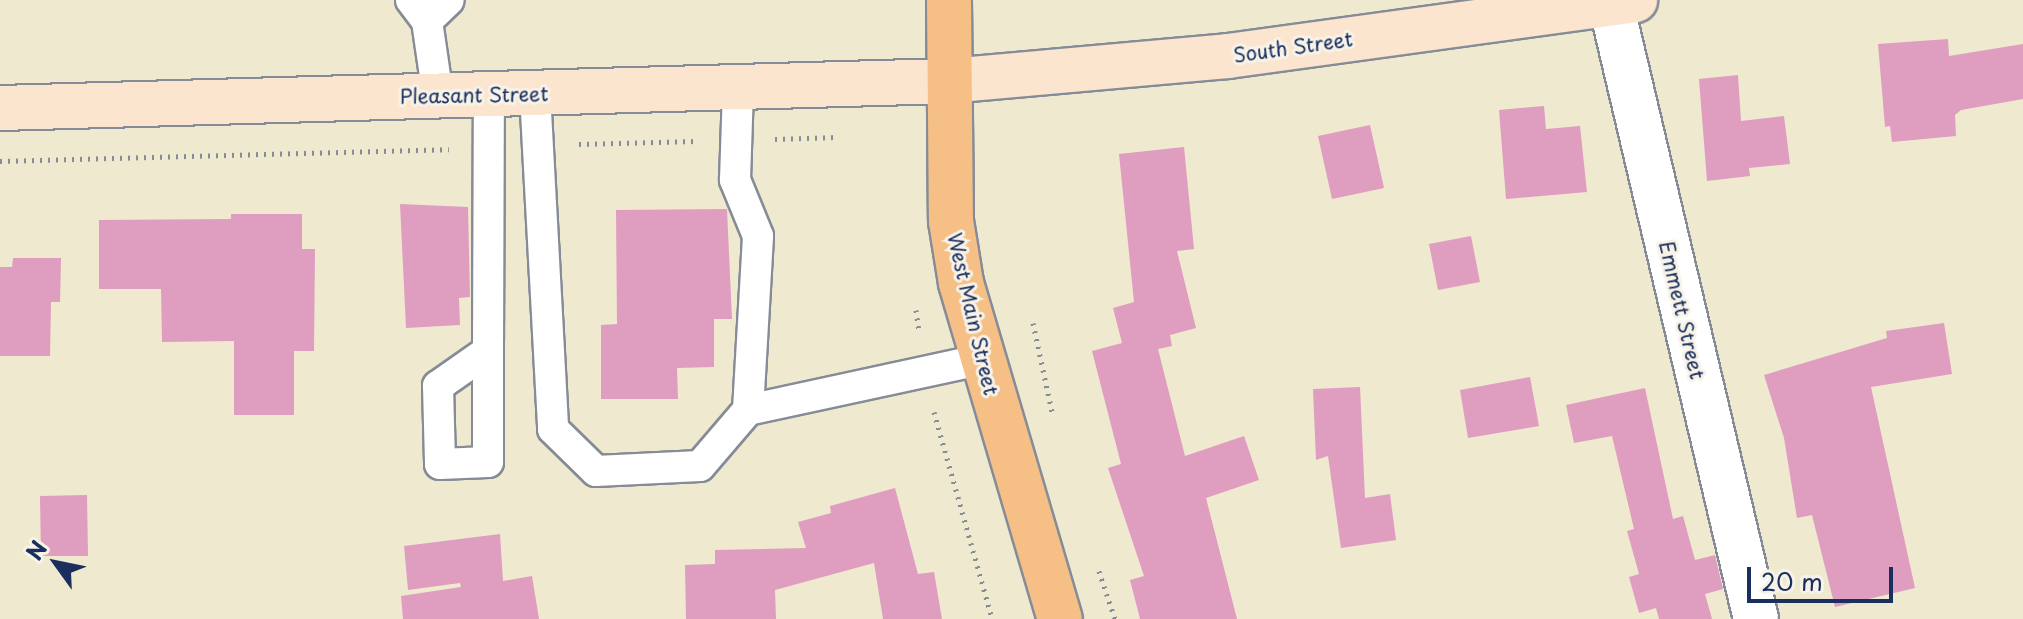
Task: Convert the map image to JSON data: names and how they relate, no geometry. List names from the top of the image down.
{
  "streets": {
    "main road": ["South Street", "Pleasant Street", "West Main Street"],
    "street": ["Emmett Street"]
  },
  "crossings": [
    ["South Street", "Pleasant Street"],
    ["South Street", "Emmett Street"],
    ["South Street", "West Main Street"],
    ["Pleasant Street", "West Main Street"]
  ],
  "scale_bar": "20 m",
  "north": "top left"
}
